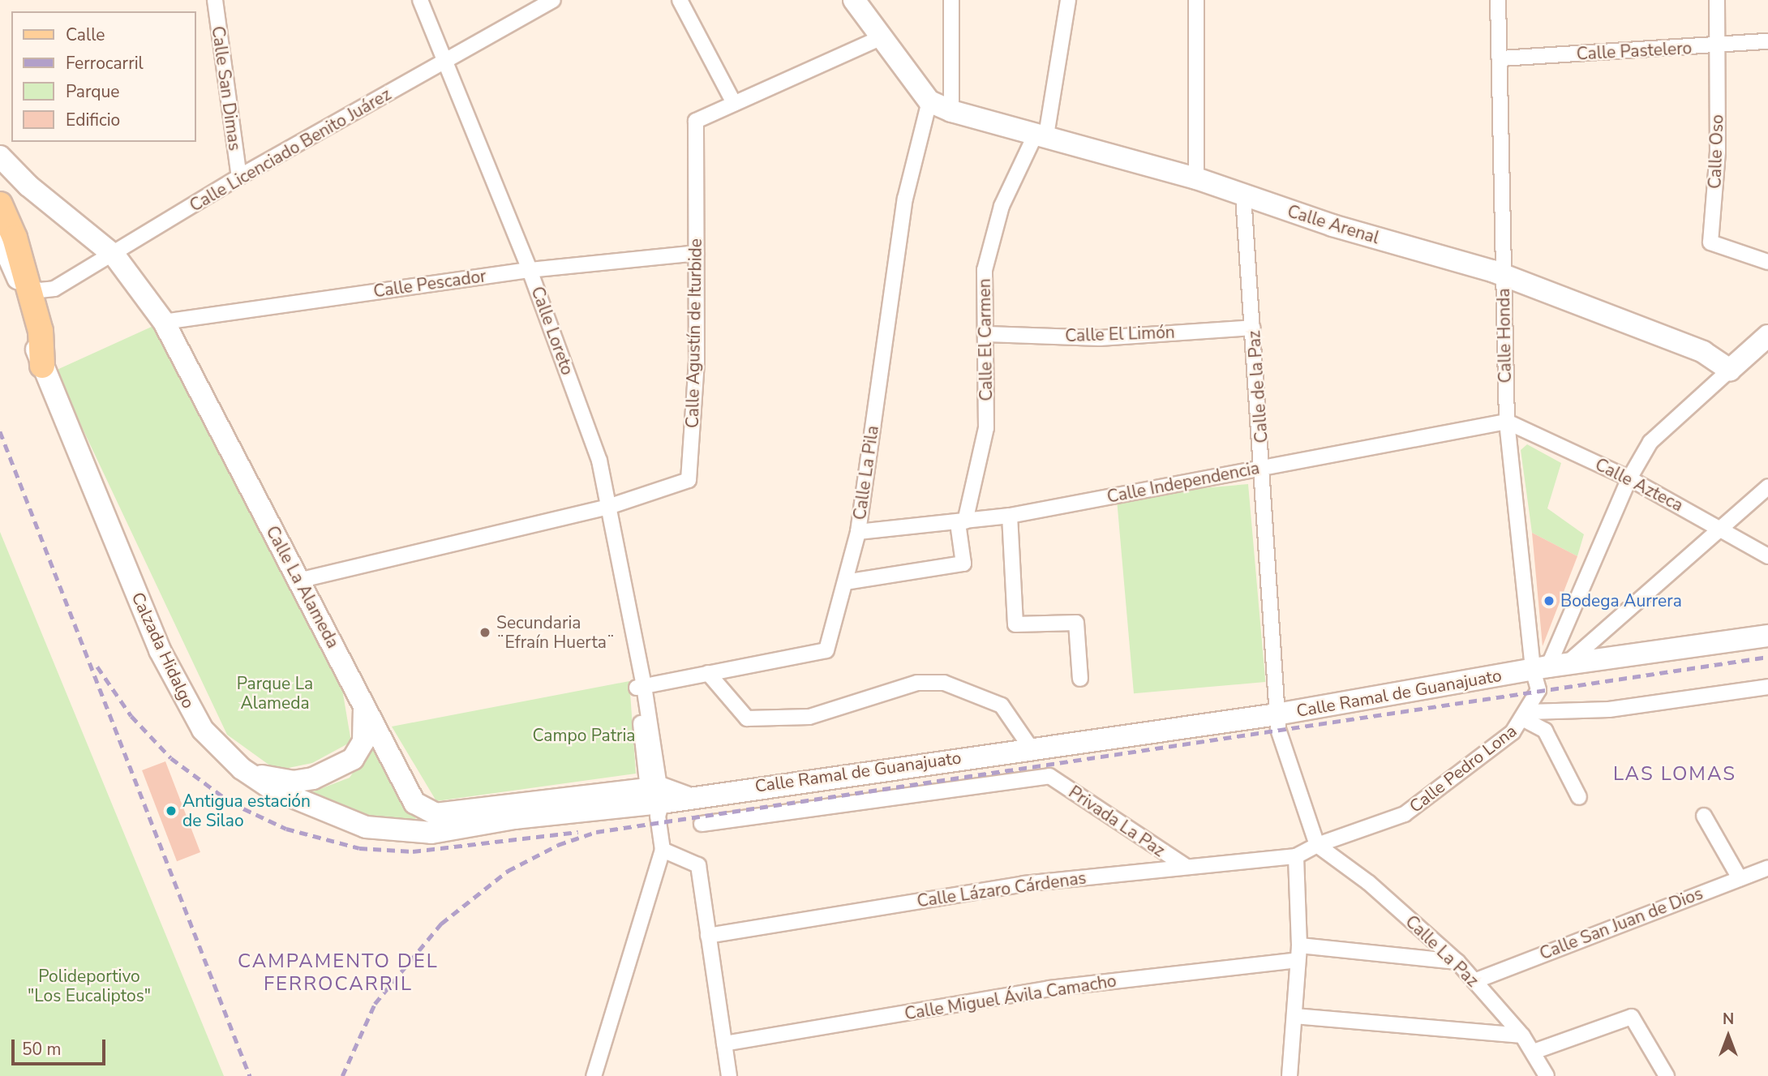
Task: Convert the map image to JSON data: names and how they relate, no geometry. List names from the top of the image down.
{
  "streets": {
    "street": [
      "Calle Pastelero",
      "Calle San Dimas",
      "Calle Licenciado Benito Juárez",
      "Calle Oso",
      "Calle Arenal",
      "Calle Pescador",
      "Calle Loreto",
      "Calle Agustín de Iturbide",
      "Calle El Limón",
      "Calle Honda",
      "Calle El Carmen",
      "Calle de la Paz",
      "Calle La Pila",
      "Calle Independencia",
      "Calle Azteca",
      "Calle La Alameda",
      "Calzada Hidalgo",
      "Calle Ramal de Guanajuato",
      "Calle Pedro Lona",
      "Privada La Paz",
      "Calle Lázaro Cárdenas",
      "Calle San Juan de Dios",
      "Calle La Paz",
      "Calle Miguel Ávila Camacho"
    ]
  },
  "crossings": [
    ["Calle Pastelero", "Calle Oso"],
    ["Calle Pastelero", "Calle Honda"],
    ["Calle San Dimas", "Calle Licenciado Benito Juárez"],
    ["Calle Licenciado Benito Juárez", "Calle Loreto"],
    ["Calle Licenciado Benito Juárez", "Calle La Alameda"],
    ["Calle Arenal", "Calle Honda"],
    ["Calle Arenal", "Calle El Carmen"],
    ["Calle Arenal", "Calle de la Paz"],
    ["Calle Arenal", "Calle La Pila"],
    ["Calle Pescador", "Calle Loreto"],
    ["Calle Pescador", "Calle Agustín de Iturbide"],
    ["Calle Pescador", "Calle La Alameda"],
    ["Calle Loreto", "Calle Agustín de Iturbide"],
    ["Calle Loreto", "Calle La Pila"],
    ["Calle Loreto", "Calzada Hidalgo"],
    ["Calle Loreto", "Calle Ramal de Guanajuato"],
    ["Calle Agustín de Iturbide", "Calle La Alameda"],
    ["Calle El Limón", "Calle El Carmen"],
    ["Calle El Limón", "Calle de la Paz"],
    ["Calle Honda", "Calle Independencia"],
    ["Calle Honda", "Calle Azteca"],
    ["Calle Honda", "Calle Ramal de Guanajuato"],
    ["Calle Honda", "Calle Pedro Lona"],
    ["Calle El Carmen", "Calle Independencia"],
    ["Calle de la Paz", "Calle Independencia"],
    ["Calle de la Paz", "Calle Ramal de Guanajuato"],
    ["Calle de la Paz", "Calle Pedro Lona"],
    ["Calle de la Paz", "Calle La Paz"],
    ["Calle La Pila", "Calle Independencia"],
    ["Calle Independencia", "Calle Azteca"],
    ["Calle La Alameda", "Calzada Hidalgo"],
    ["Calzada Hidalgo", "Calle Ramal de Guanajuato"],
    ["Calle Ramal de Guanajuato", "Calle Pedro Lona"],
    ["Calle Pedro Lona", "Calle Lázaro Cárdenas"],
    ["Calle Pedro Lona", "Calle La Paz"],
    ["Privada La Paz", "Calle Lázaro Cárdenas"],
    ["Calle San Juan de Dios", "Calle La Paz"]
  ],
  "districts": ["LAS LOMAS", "CAMPAMENTO DEL FERROCARRIL"],
  "parks": ["Parque La Alameda", "Campo Patria", "Polideportivo \"Los Eucaliptos\""],
  "places": ["Bodega Aurrera", "Secundaria ¨Efraín Huerta¨", "Antigua estación de Silao"],
  "legend": [
    "Calle",
    "Ferrocarril",
    "Parque",
    "Edificio"
  ],
  "scale_bar": "50 m",
  "north": "top"
}
